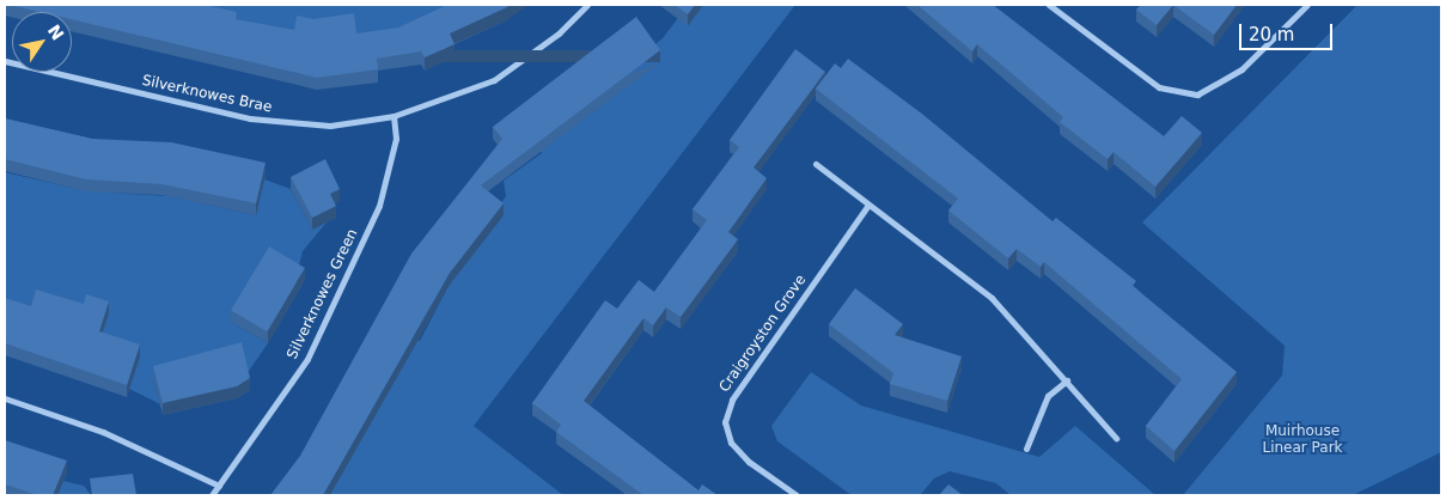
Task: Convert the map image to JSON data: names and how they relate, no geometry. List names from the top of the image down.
{
  "streets": {
    "street": ["Silverknowes Brae", "Silverknowes Green", "Craigroyston Grove"]
  },
  "crossings": [
    ["Silverknowes Brae", "Silverknowes Green"]
  ],
  "parks": ["Muirhouse Linear Park"],
  "scale_bar": "20 m",
  "north": "top right"
}
